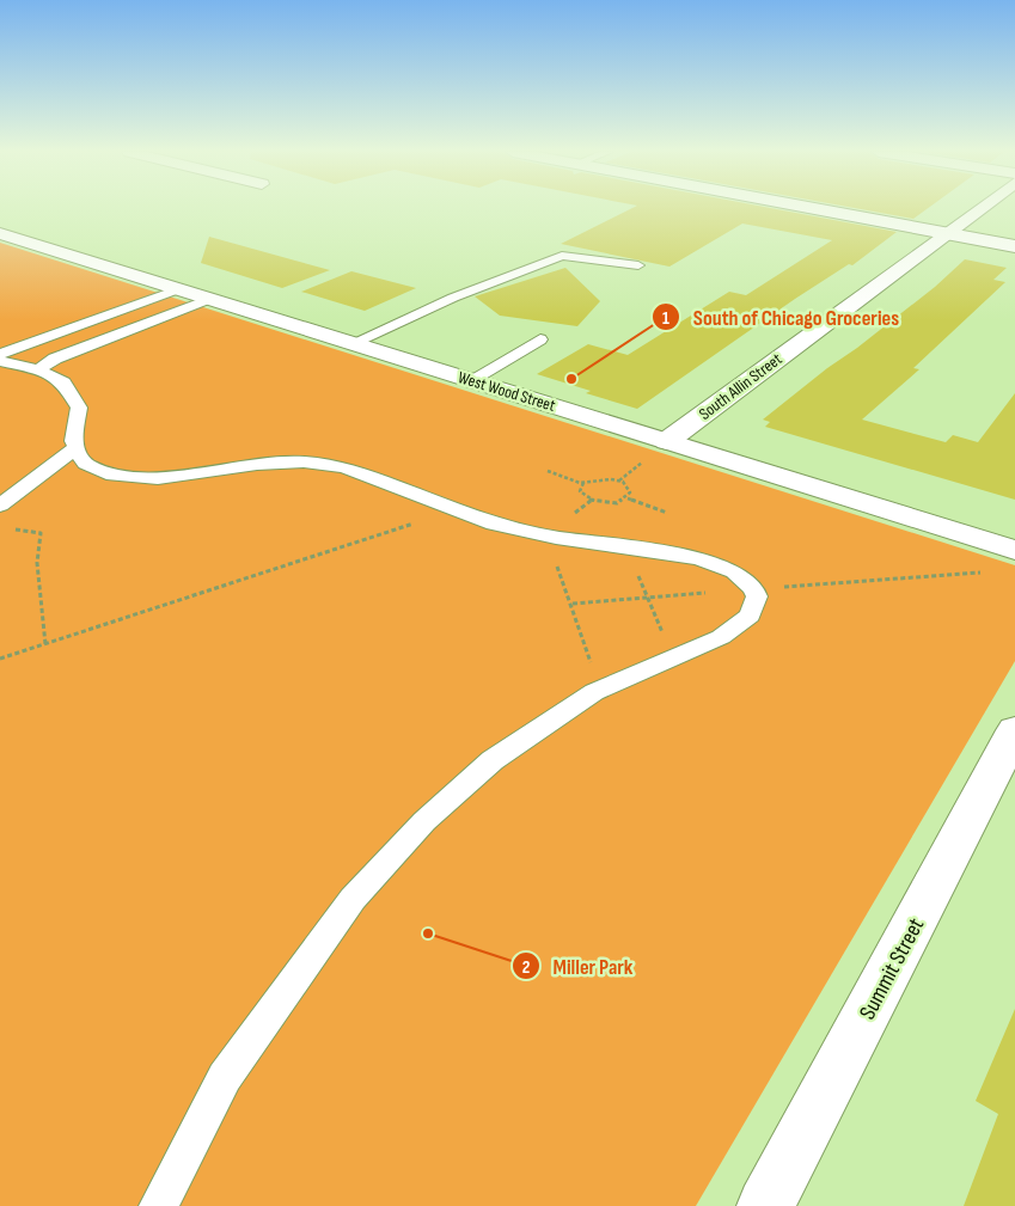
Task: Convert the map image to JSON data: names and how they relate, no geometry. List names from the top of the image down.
{
  "streets": {
    "street": ["South Allin Street", "West Wood Street", "Summit Street"]
  },
  "crossings": [
    ["South Allin Street", "West Wood Street"]
  ],
  "places": ["South of Chicago Groceries", "Miller Park"]
}
